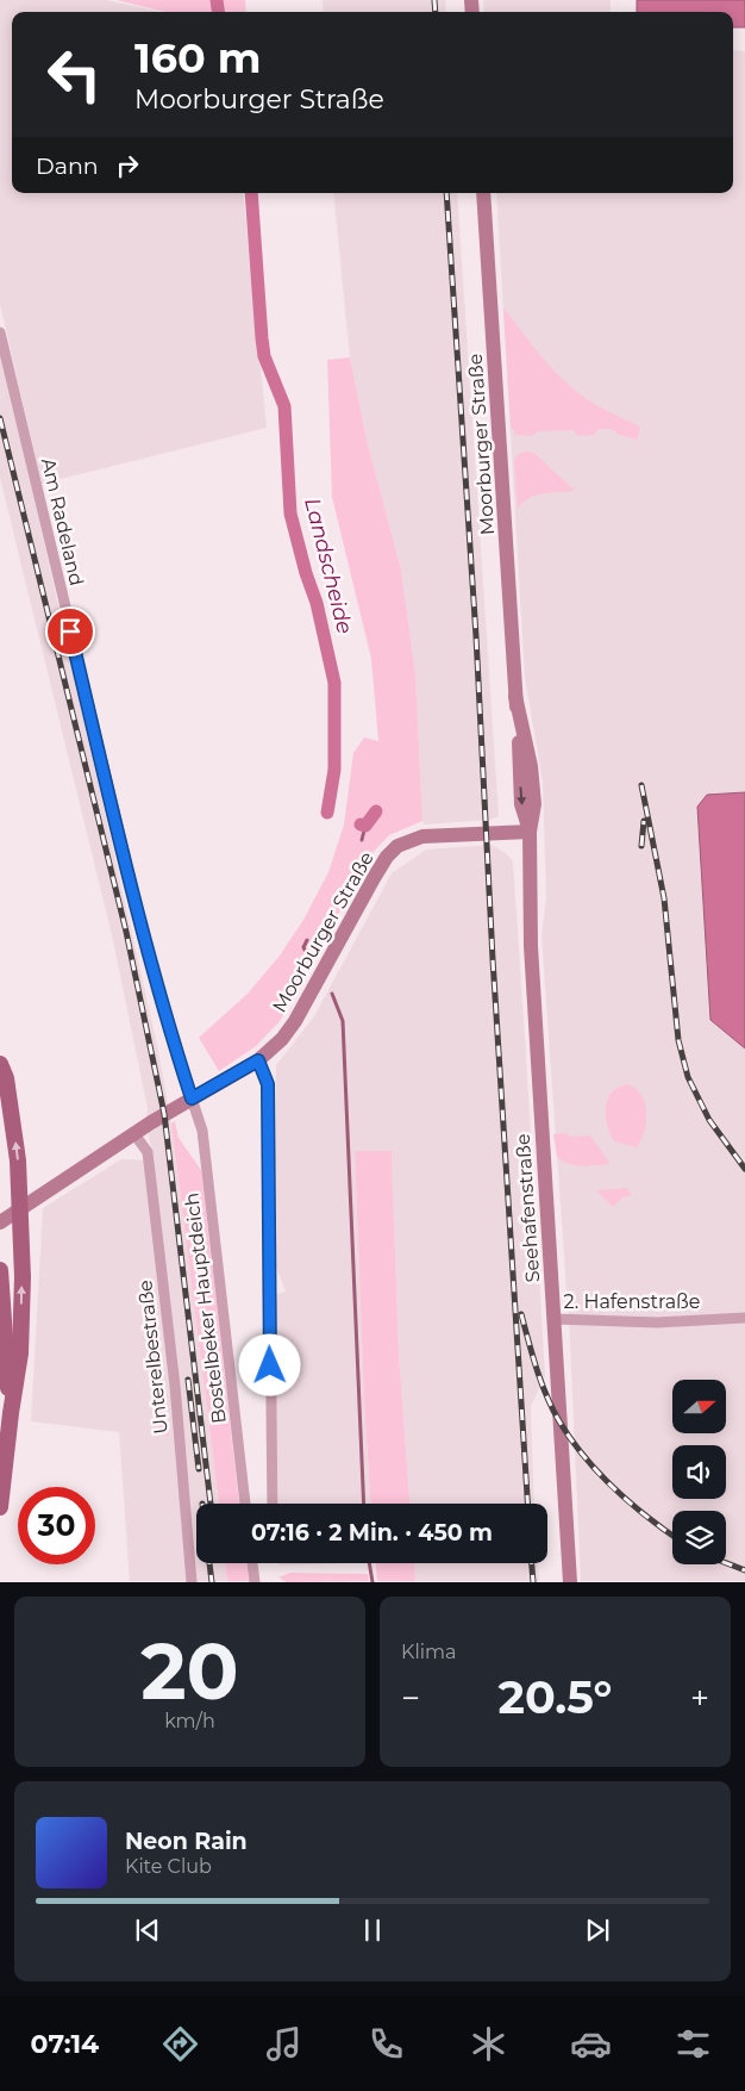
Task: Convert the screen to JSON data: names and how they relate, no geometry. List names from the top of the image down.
{
  "streets": {
    "main road": ["Moorburger Straße", "Seehafenstraße"],
    "street": [
      "Am Radeland",
      "2. Hafenstraße",
      "Bostelbeker Hauptdeich",
      "Unterelbestraße"
    ]
  },
  "crossings": [
    ["Moorburger Straße", "Am Radeland"],
    ["Moorburger Straße", "Seehafenstraße"],
    ["Moorburger Straße", "Bostelbeker Hauptdeich"],
    ["Moorburger Straße", "Unterelbestraße"],
    ["Am Radeland", "Bostelbeker Hauptdeich"],
    ["Seehafenstraße", "2. Hafenstraße"]
  ],
  "water": ["Landscheide"],
  "north": "right",
  "page": {
    "turn": ["160 m", "Moorburger Straße"],
    "then": "Dann",
    "limit": "30",
    "trip": "07:16 · 2 Min. · 450 m",
    "tile": [
      ["20", "km/h"],
      "Klima"
    ],
    "heat": ["−", "20.5°", "+"],
    "song": ["Neon Rain", "Kite Club"],
    "tabs": "07:14"
  }
}
